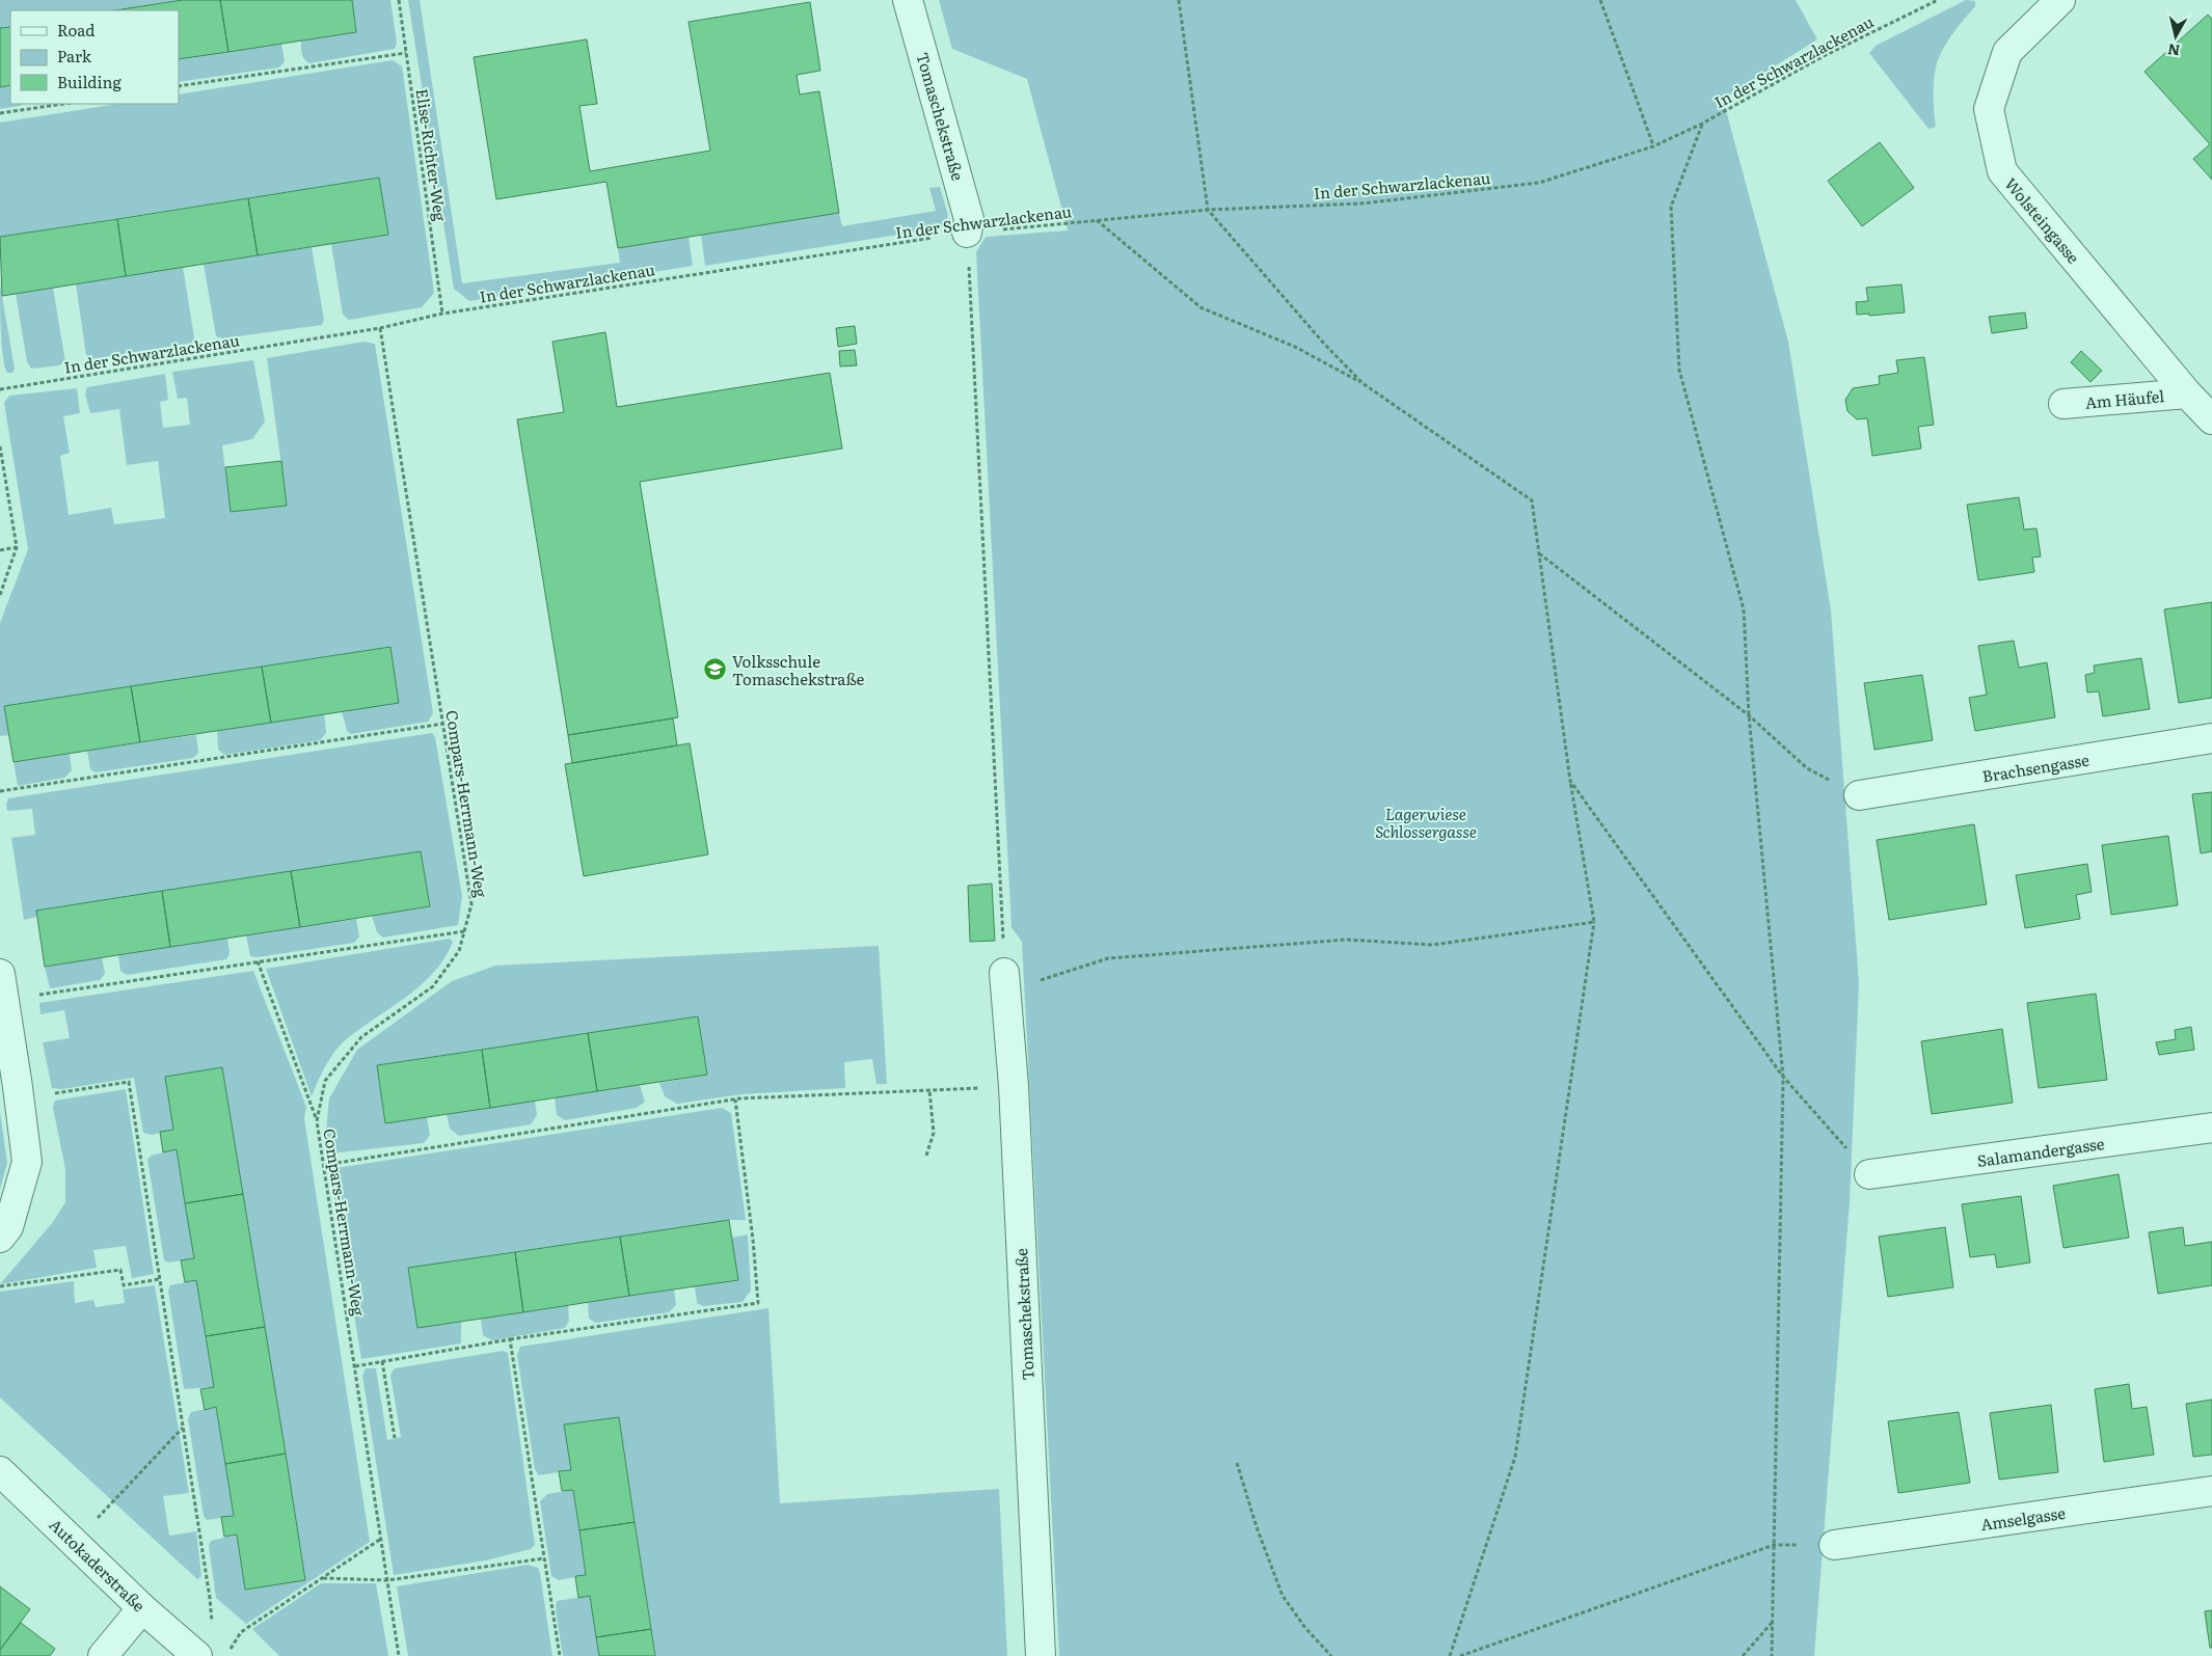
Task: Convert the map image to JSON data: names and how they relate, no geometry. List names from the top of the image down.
{
  "streets": {
    "street": [
      "Tomaschekstraße",
      "Wolsteingasse",
      "Am Häufel",
      "Brachsengasse",
      "Salamandergasse",
      "Amselgasse",
      "Autokaderstraße"
    ],
    "path": ["In der Schwarzlackenau", "Elise-Richter-Weg", "Compars-Herrmann-Weg"]
  },
  "crossings": [
    ["In der Schwarzlackenau", "Tomaschekstraße"],
    ["In der Schwarzlackenau", "Elise-Richter-Weg"],
    ["In der Schwarzlackenau", "Compars-Herrmann-Weg"],
    ["Wolsteingasse", "Am Häufel"]
  ],
  "parks": ["Lagerwiese Schlossergasse"],
  "places": {
    "school or university": ["Volksschule Tomaschekstraße"]
  },
  "legend": ["Road", "Park", "Building"],
  "north": "bottom"
}
